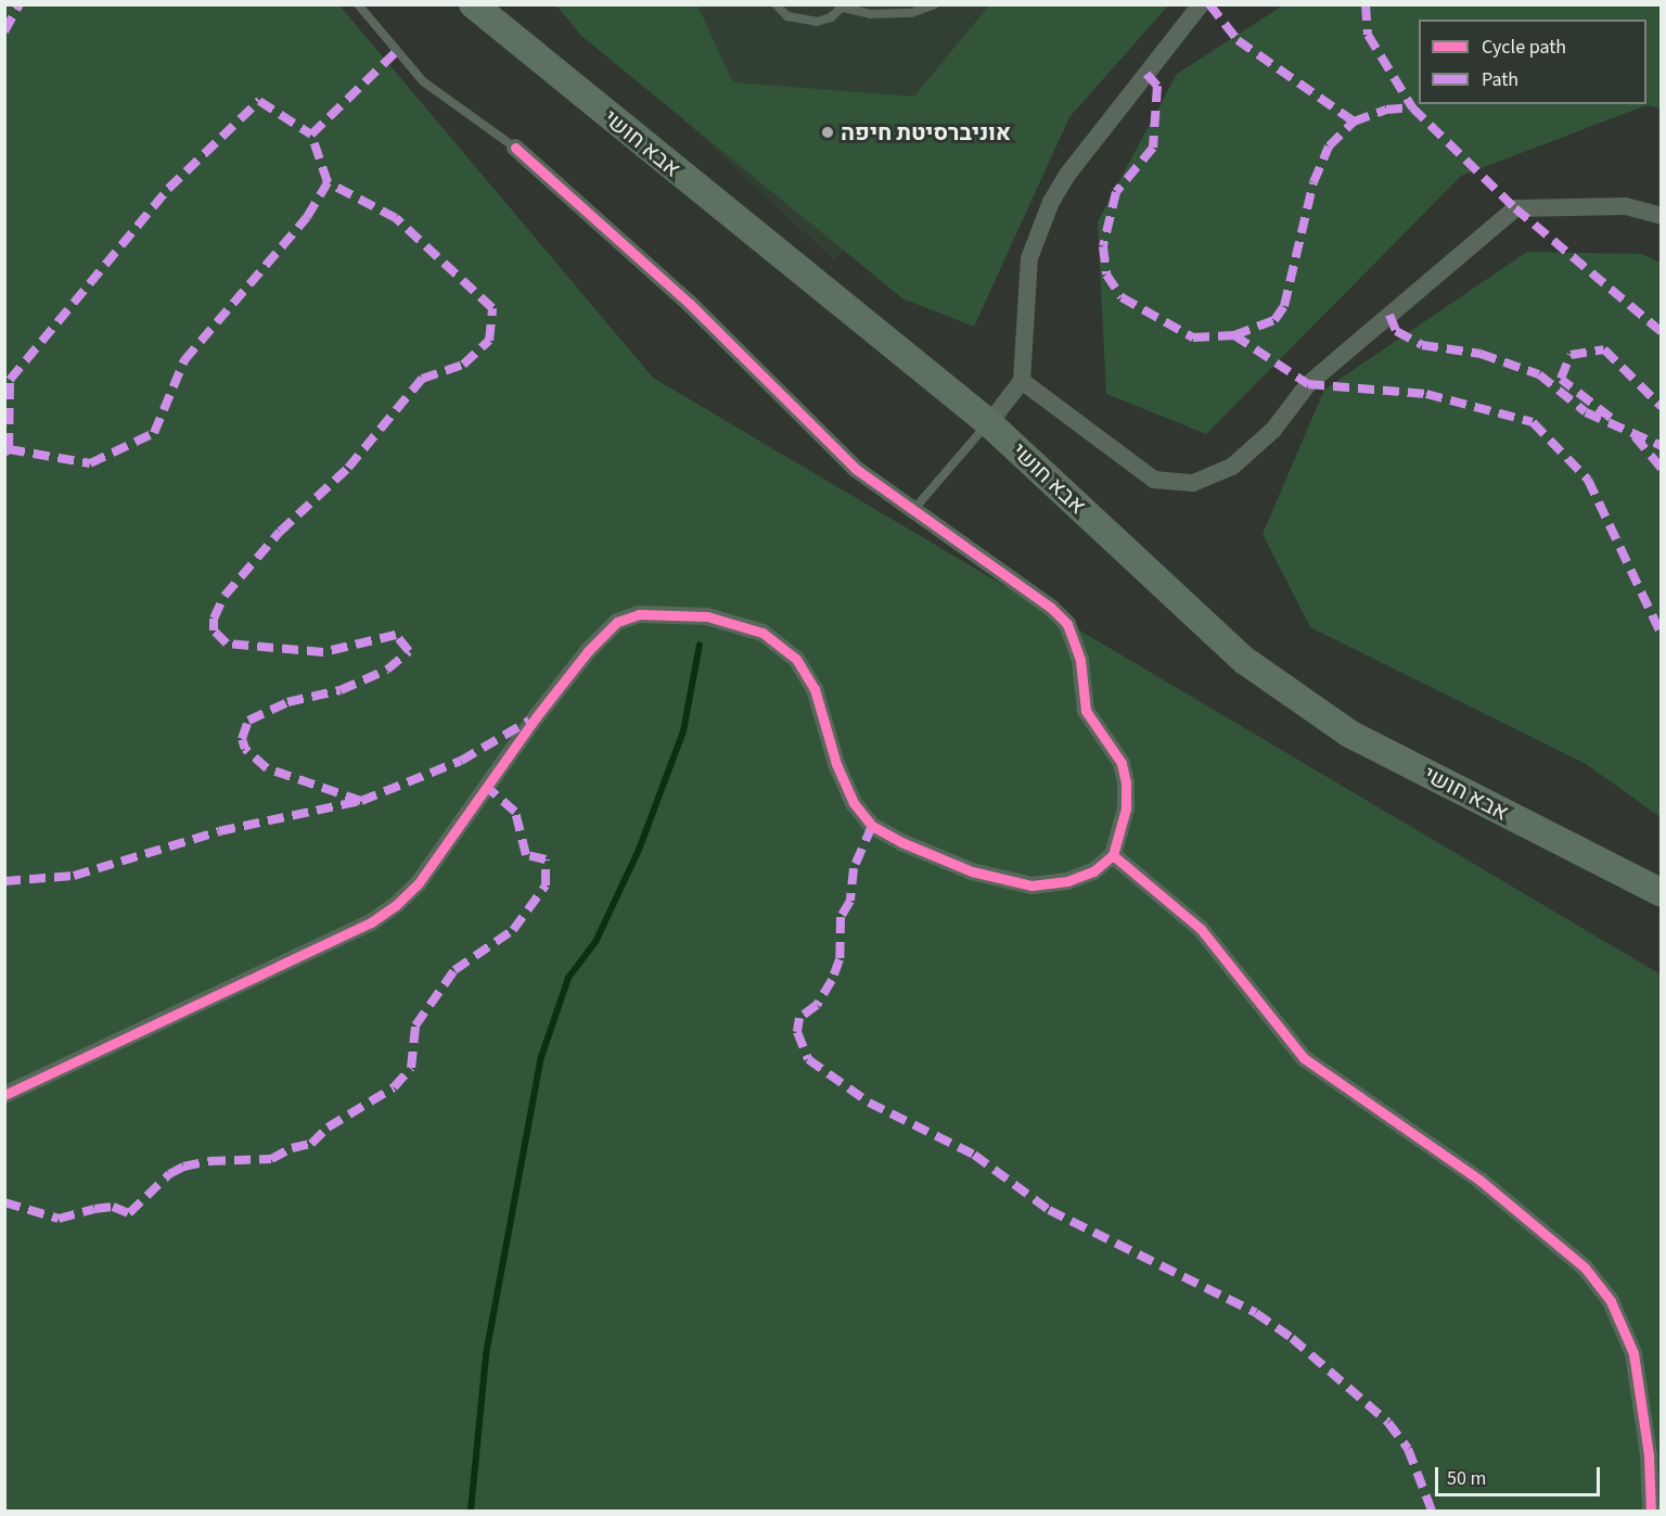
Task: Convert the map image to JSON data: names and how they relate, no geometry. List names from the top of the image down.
{
  "streets": {
    "main road": ["אבא חושי"]
  },
  "places": ["אוניברסיטת חיפה"],
  "legend": ["Cycle path", "Path"],
  "scale_bar": "50 m"
}
